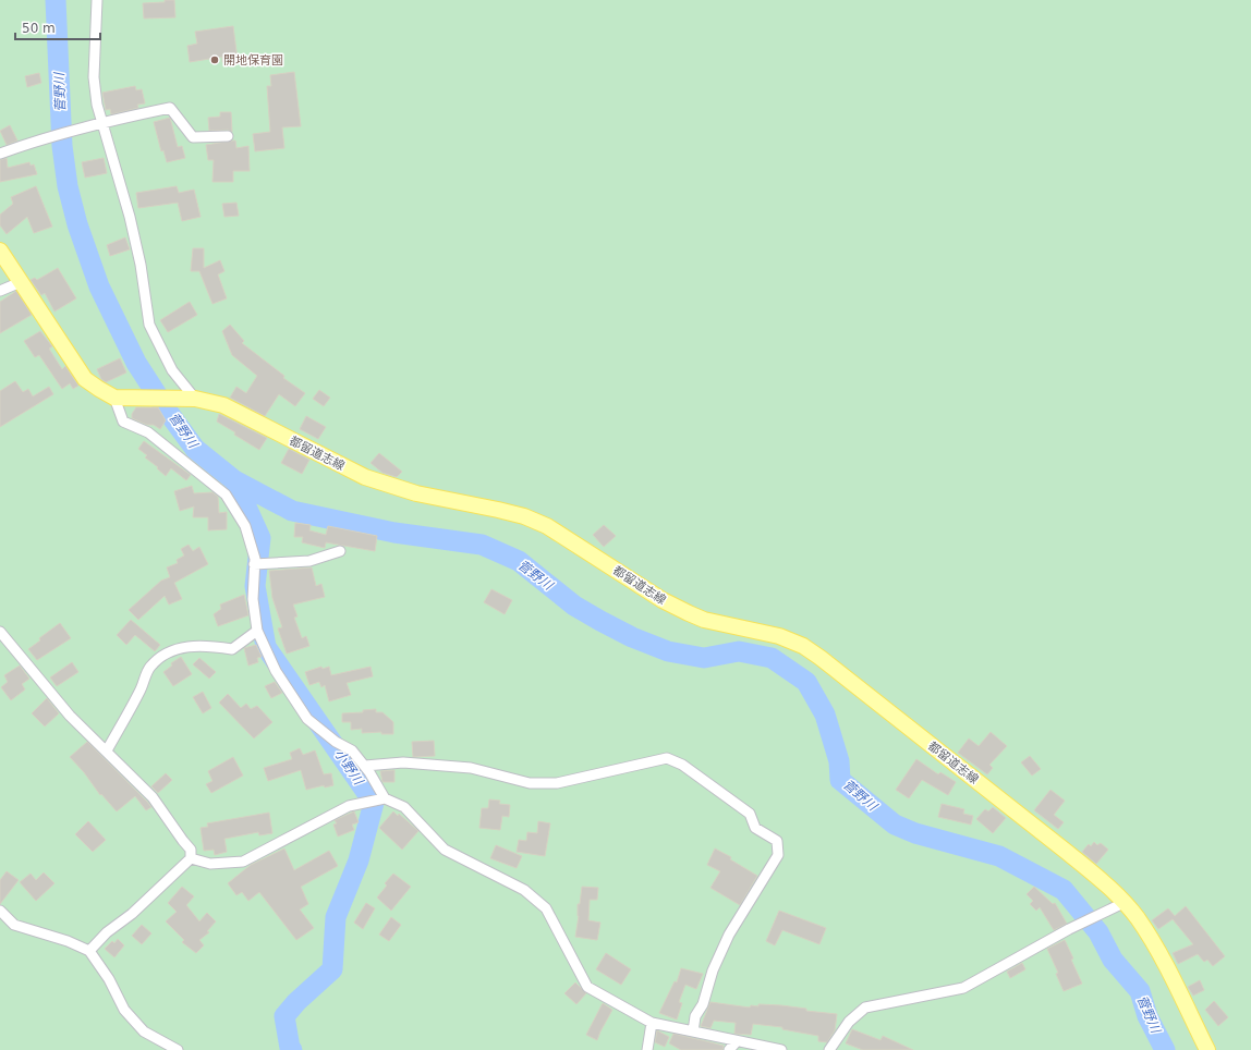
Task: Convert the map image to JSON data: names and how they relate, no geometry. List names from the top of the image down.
{
  "streets": {
    "main road": ["都留道志線"]
  },
  "water": ["菅野川", "小野川"],
  "places": ["開地保育園"],
  "scale_bar": "50 m"
}
